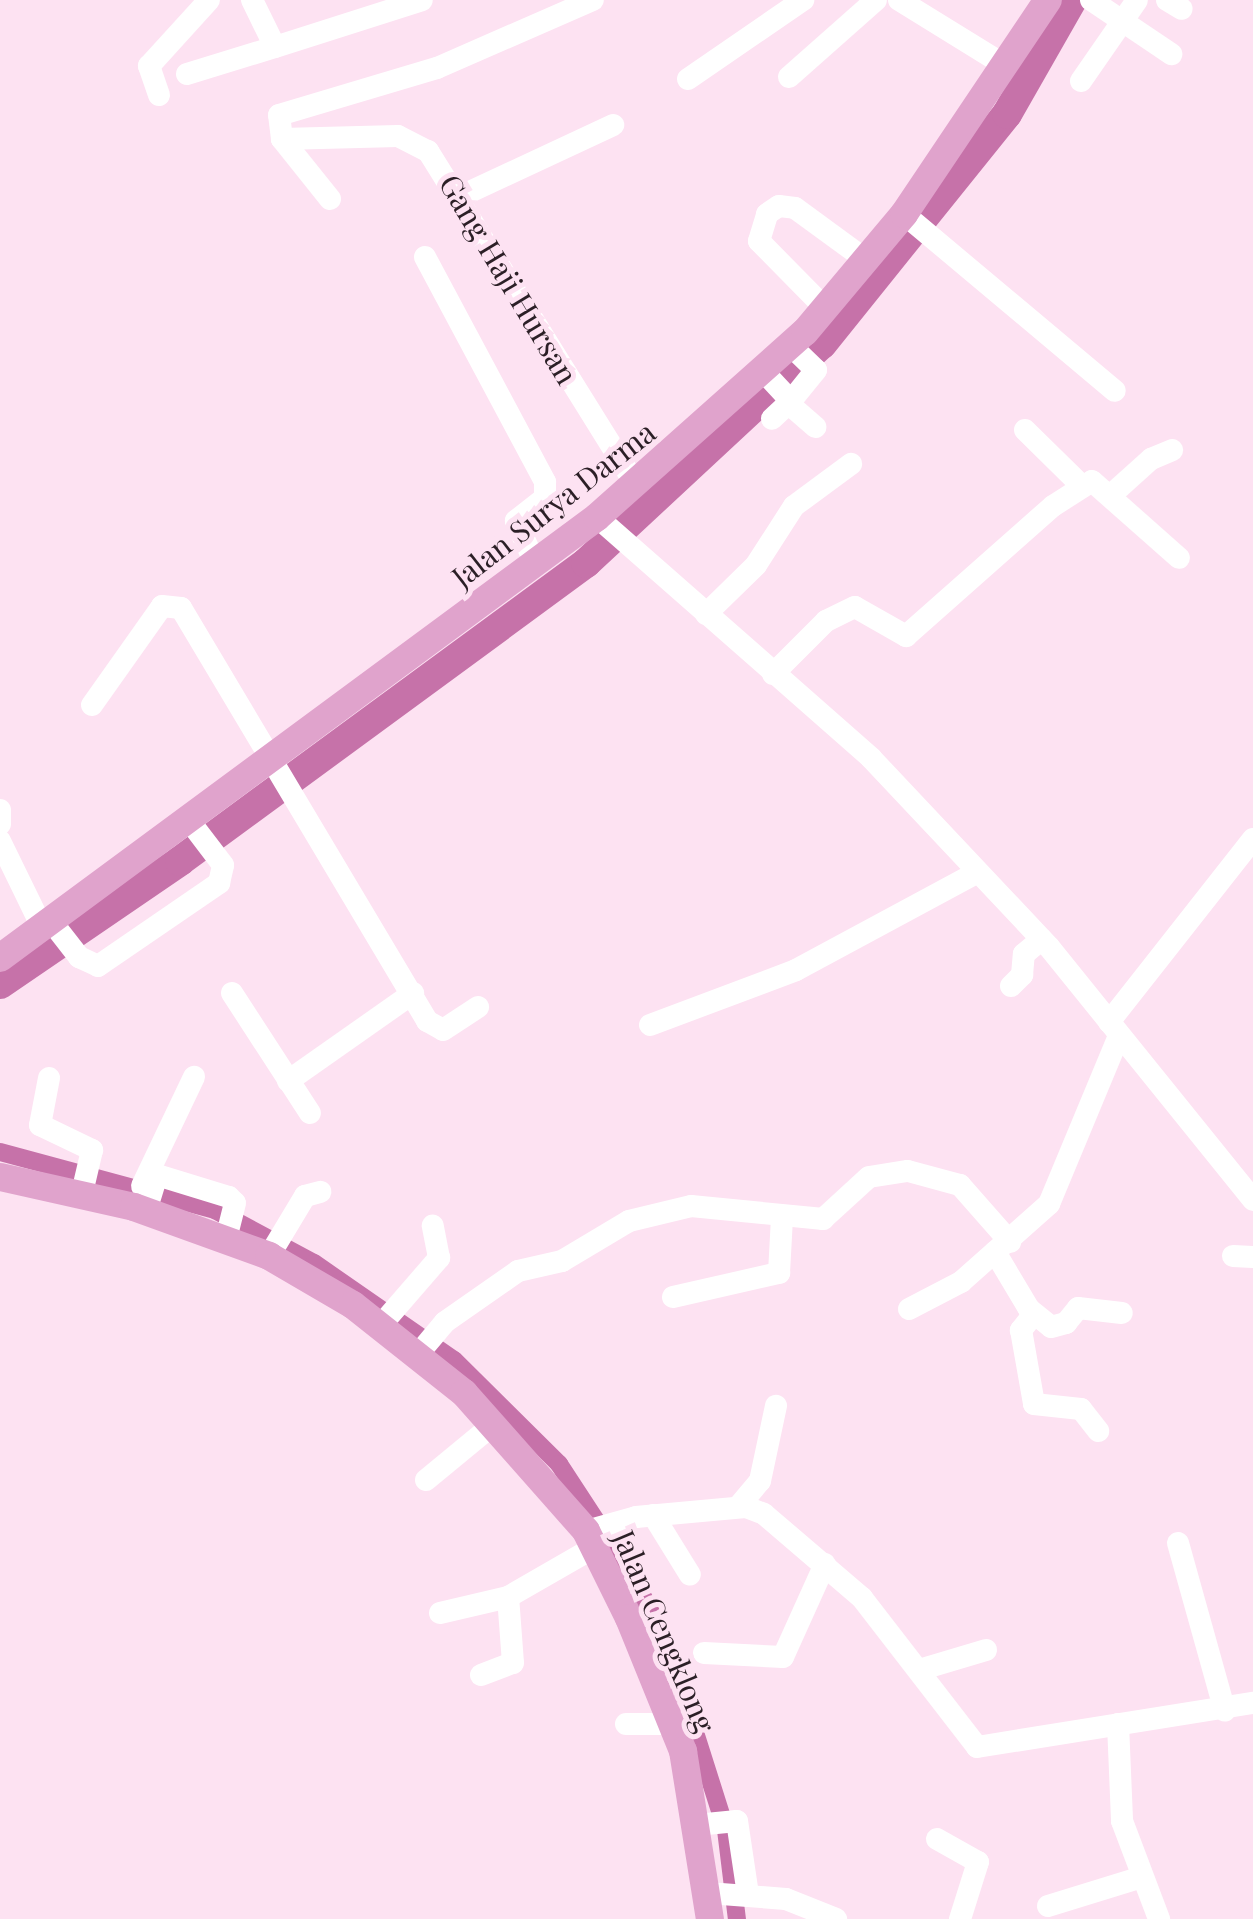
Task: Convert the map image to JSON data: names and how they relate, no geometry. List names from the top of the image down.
{
  "streets": {
    "main road": ["Jalan Surya Darma", "Jalan Cengklong"],
    "street": ["Gang Haji Hursan"]
  },
  "crossings": [
    ["Gang Haji Hursan", "Jalan Surya Darma"]
  ]
}
